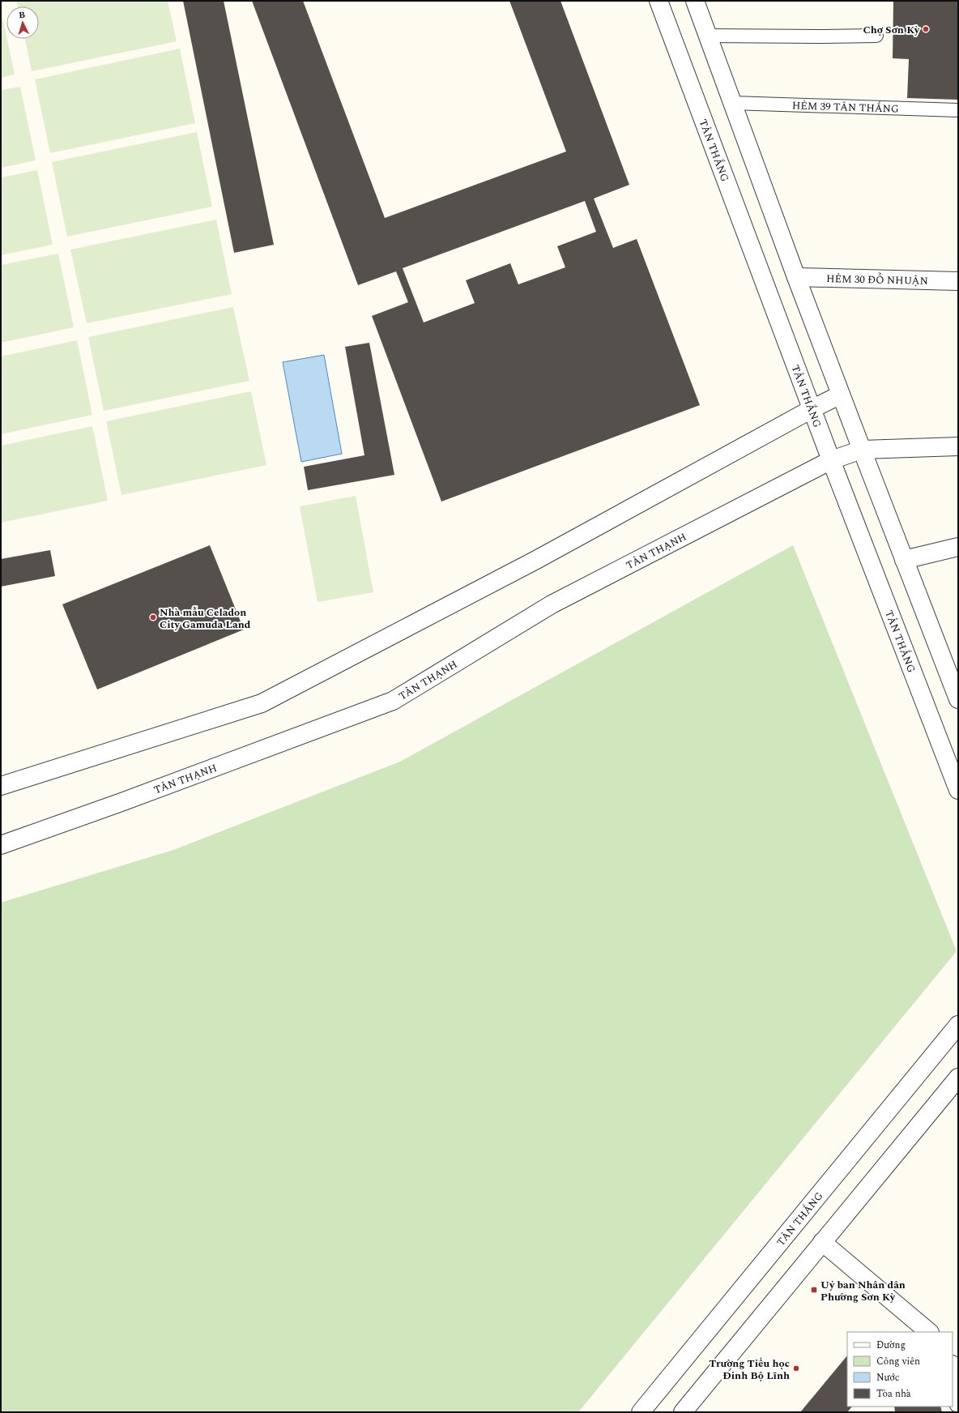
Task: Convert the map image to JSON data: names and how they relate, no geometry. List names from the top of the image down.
{
  "streets": {
    "street": ["TÂN THẮNG", "HẺM 30 ĐỖ NHUẬN", "TÂN THẠNH"],
    "lane": ["HẺM 39 TÂN THẮNG"]
  },
  "crossings": [
    ["TÂN THẮNG", "TÂN THẠNH"]
  ],
  "places": {
    "other": ["Chợ Sơn Kỳ", "Nhà mẫu Celadon City Gamuda Land", "Trường Tiểu học Đinh Bộ Lĩnh"],
    "transit": ["Uỷ ban Nhân dân Phường Sơn Kỳ"]
  },
  "legend": [
    "Đường",
    "Công viên",
    "Nước",
    "Tòa nhà"
  ],
  "north": "top"
}
